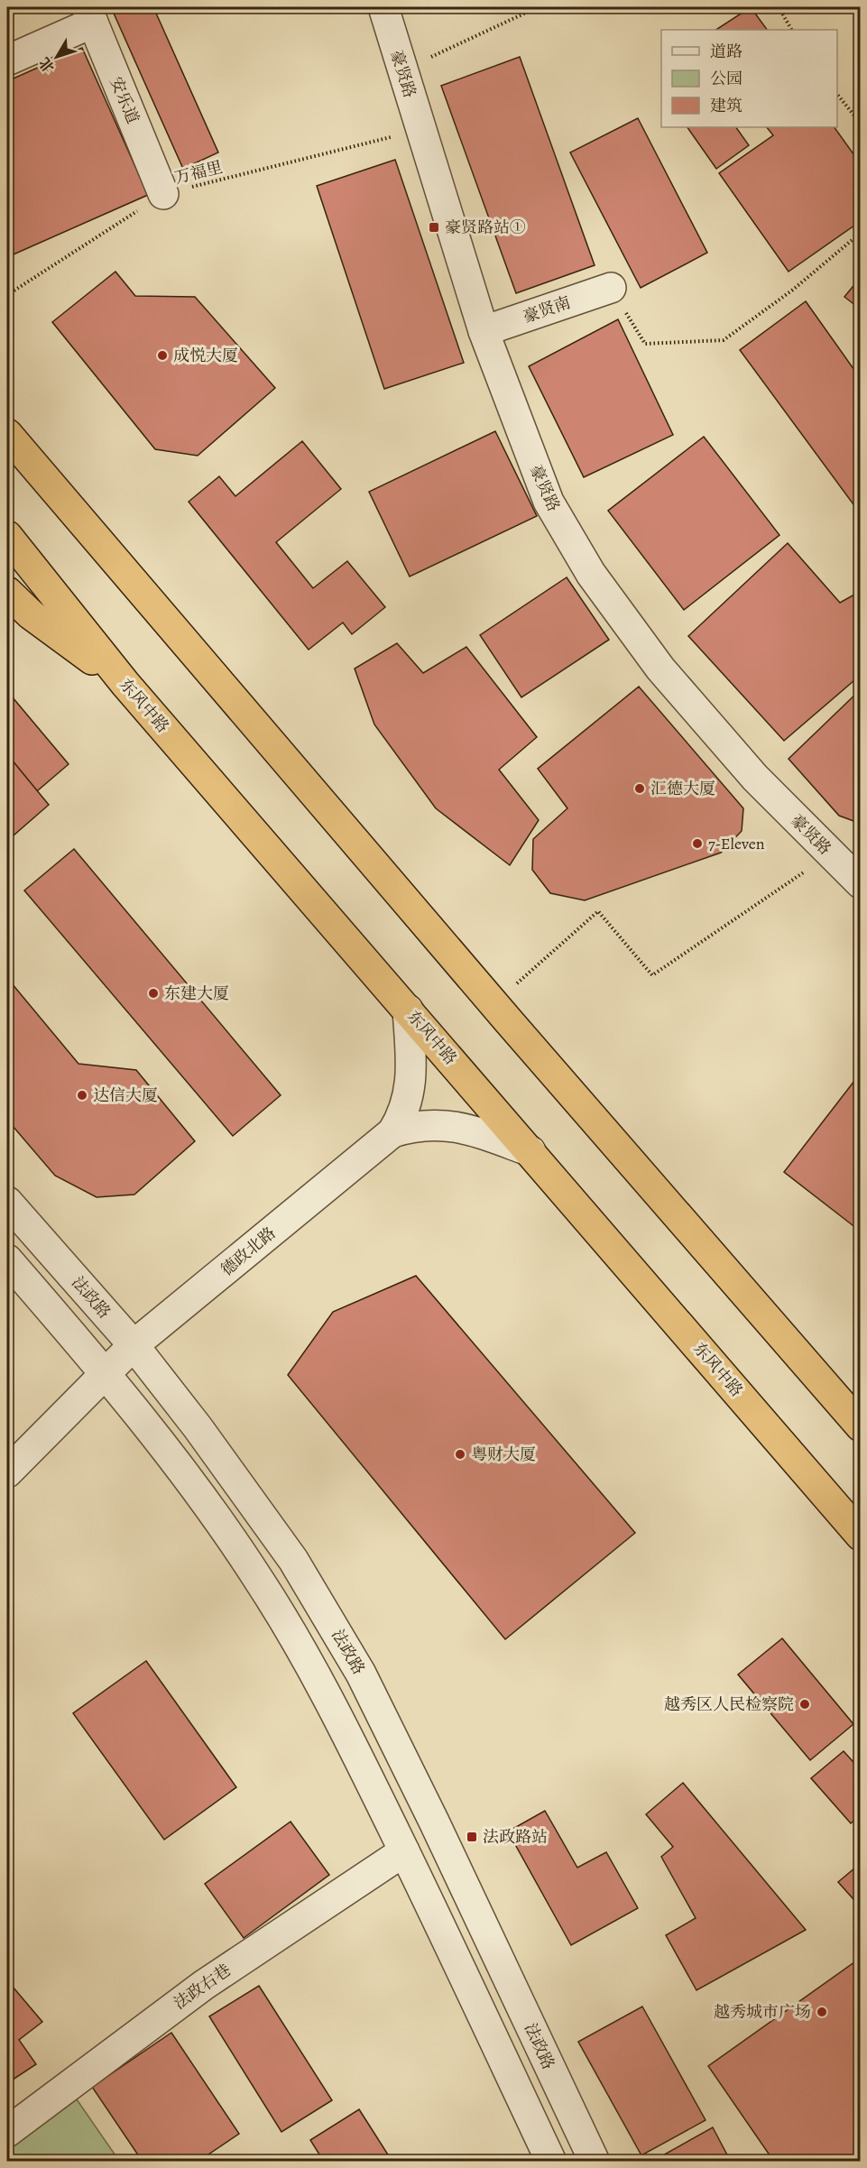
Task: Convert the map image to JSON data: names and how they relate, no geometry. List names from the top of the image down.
{
  "streets": {
    "highway": ["东风中路"],
    "street": [
      "豪贤路",
      "安乐道",
      "豪贤南",
      "德政北路",
      "法政路",
      "法政右巷"
    ],
    "path": ["万福里"]
  },
  "crossings": [
    ["豪贤路", "万福里"],
    ["豪贤路", "豪贤南"],
    ["安乐道", "万福里"],
    ["德政北路", "法政路"]
  ],
  "places": {
    "transit": ["豪贤路站①", "法政路站"],
    "other": [
      "成悦大厦",
      "汇德大厦",
      "7-Eleven",
      "东建大厦",
      "达信大厦",
      "粤财大厦",
      "越秀区人民检察院",
      "越秀城市广场"
    ]
  },
  "legend": ["道路", "公园", "建筑"],
  "north": "bottom left"
}
